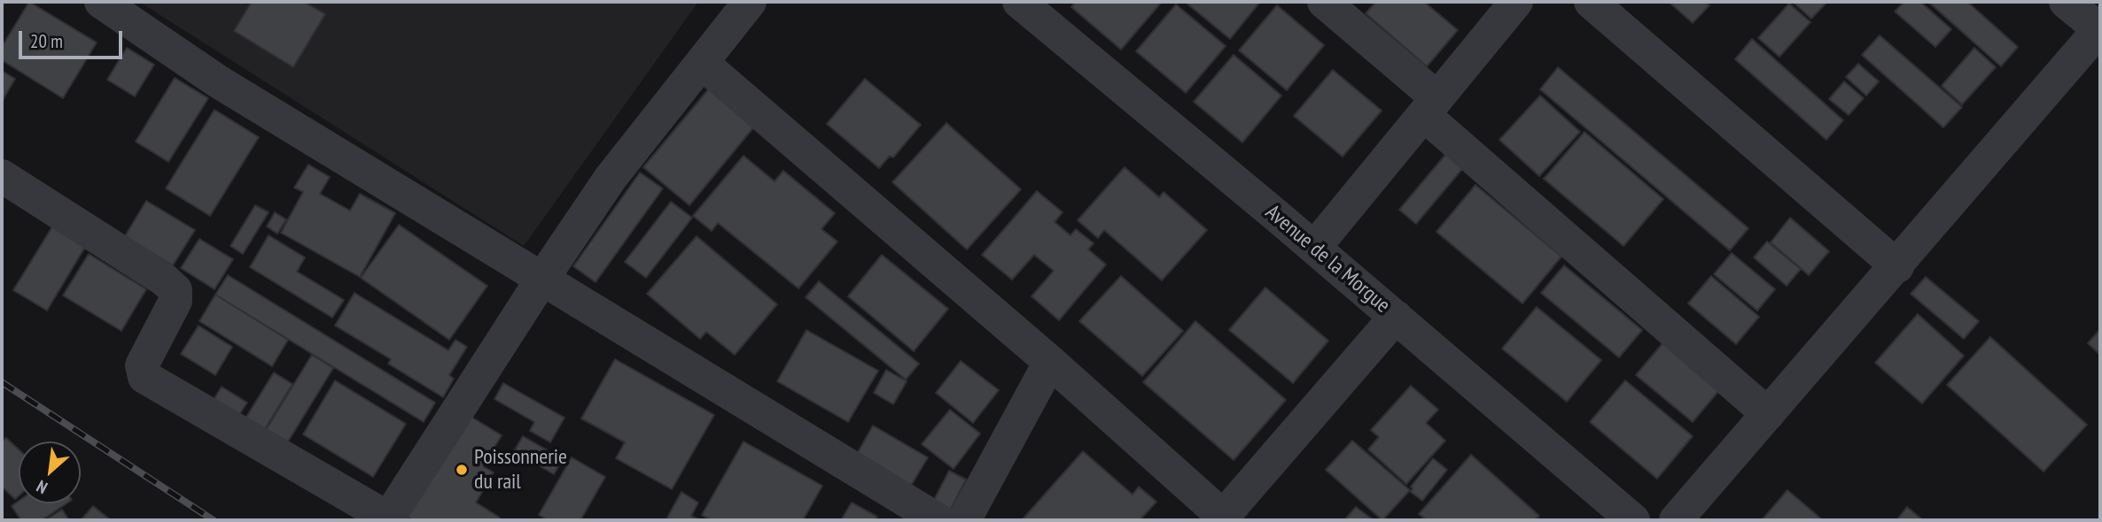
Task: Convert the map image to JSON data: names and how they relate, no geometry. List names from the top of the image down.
{
  "streets": {
    "street": ["Avenue de la Morgue"]
  },
  "places": ["Poissonnerie du rail"],
  "scale_bar": "20 m",
  "north": "bottom left"
}
